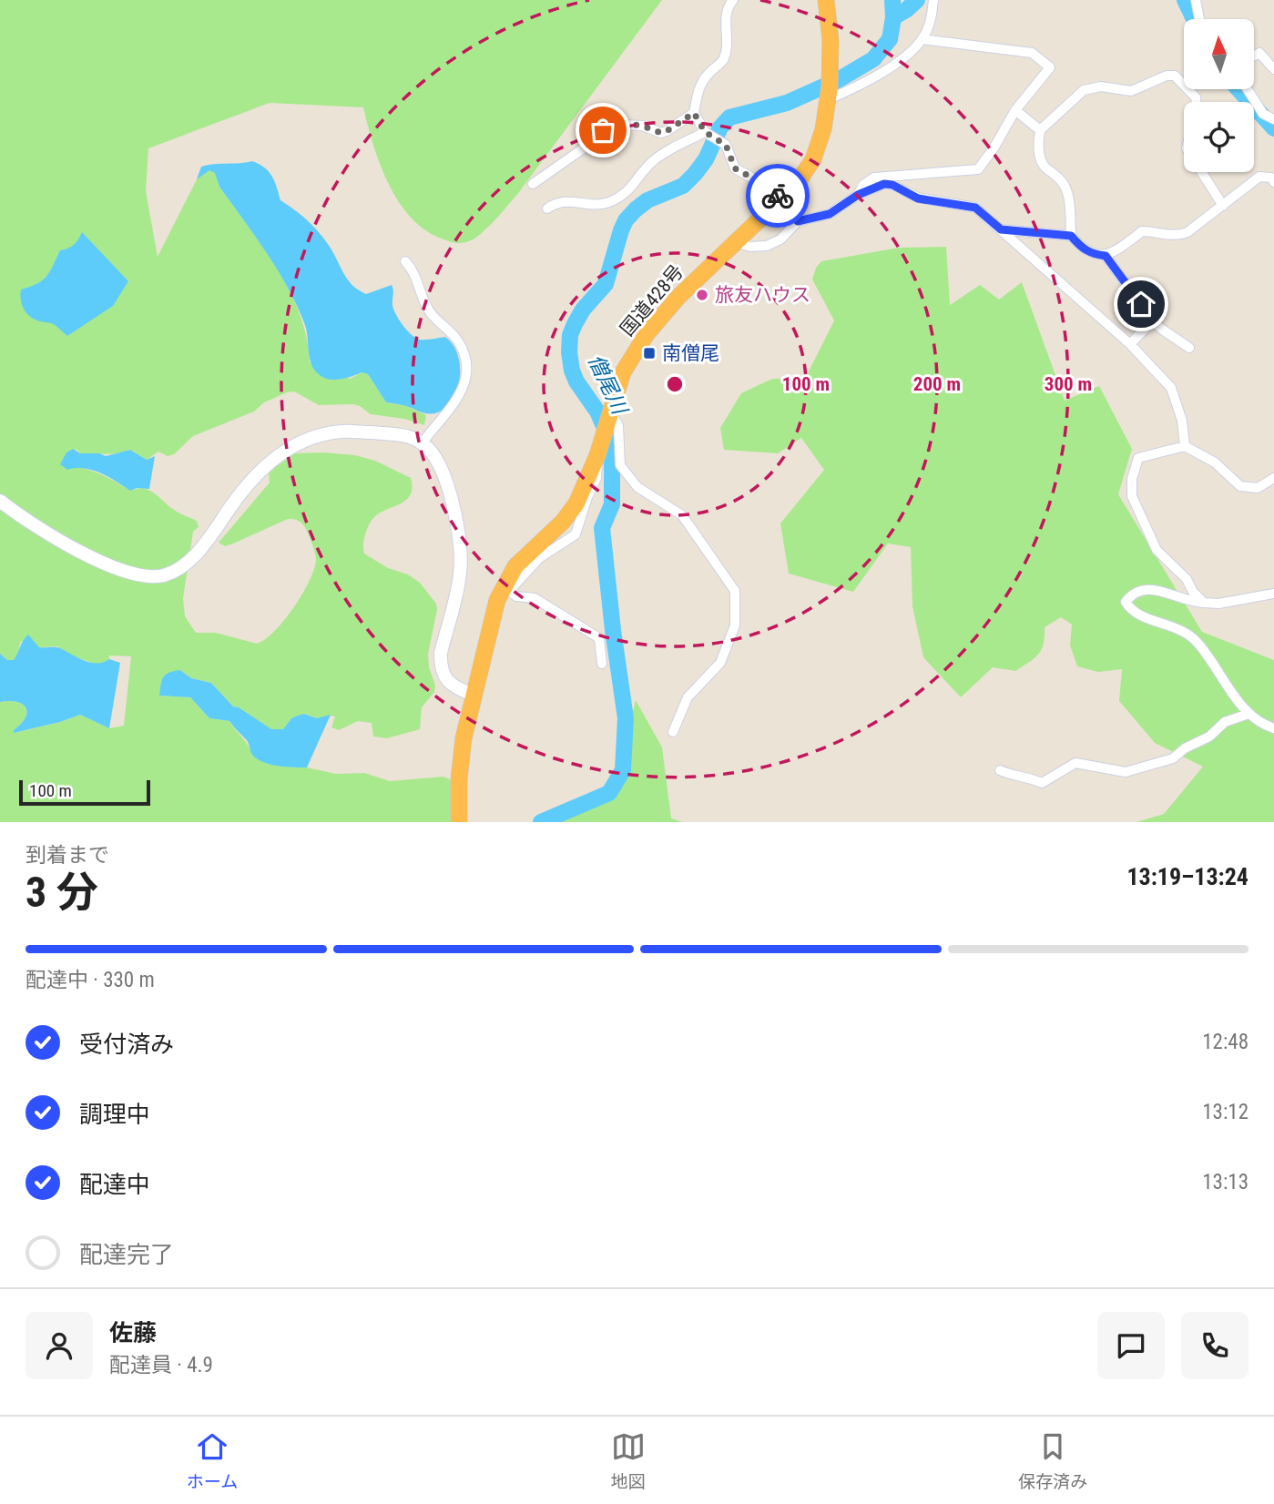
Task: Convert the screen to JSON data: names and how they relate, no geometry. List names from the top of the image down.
{
  "streets": {
    "highway": ["国道428号"]
  },
  "water": ["僧尾川"],
  "places": {
    "other": ["旅友ハウス"],
    "transit": ["南僧尾"]
  },
  "scale_bar": "100 m",
  "north": "top",
  "page": {
    "scale": "100 m",
    "heading": ["3 分", "到着まで", "13:19–13:24"],
    "panel": ["佐藤", "配達員 · 4.9"],
    "bar": "配達中 · 330 m",
    "list": [
      ["受付済み", "12:48"],
      ["調理中", "13:12"],
      ["配達中", "13:13"],
      "配達完了"
    ],
    "tabs": ["ホーム", "地図", "保存済み"]
  },
  "rings": ["100 m", "200 m", "300 m"]
}
